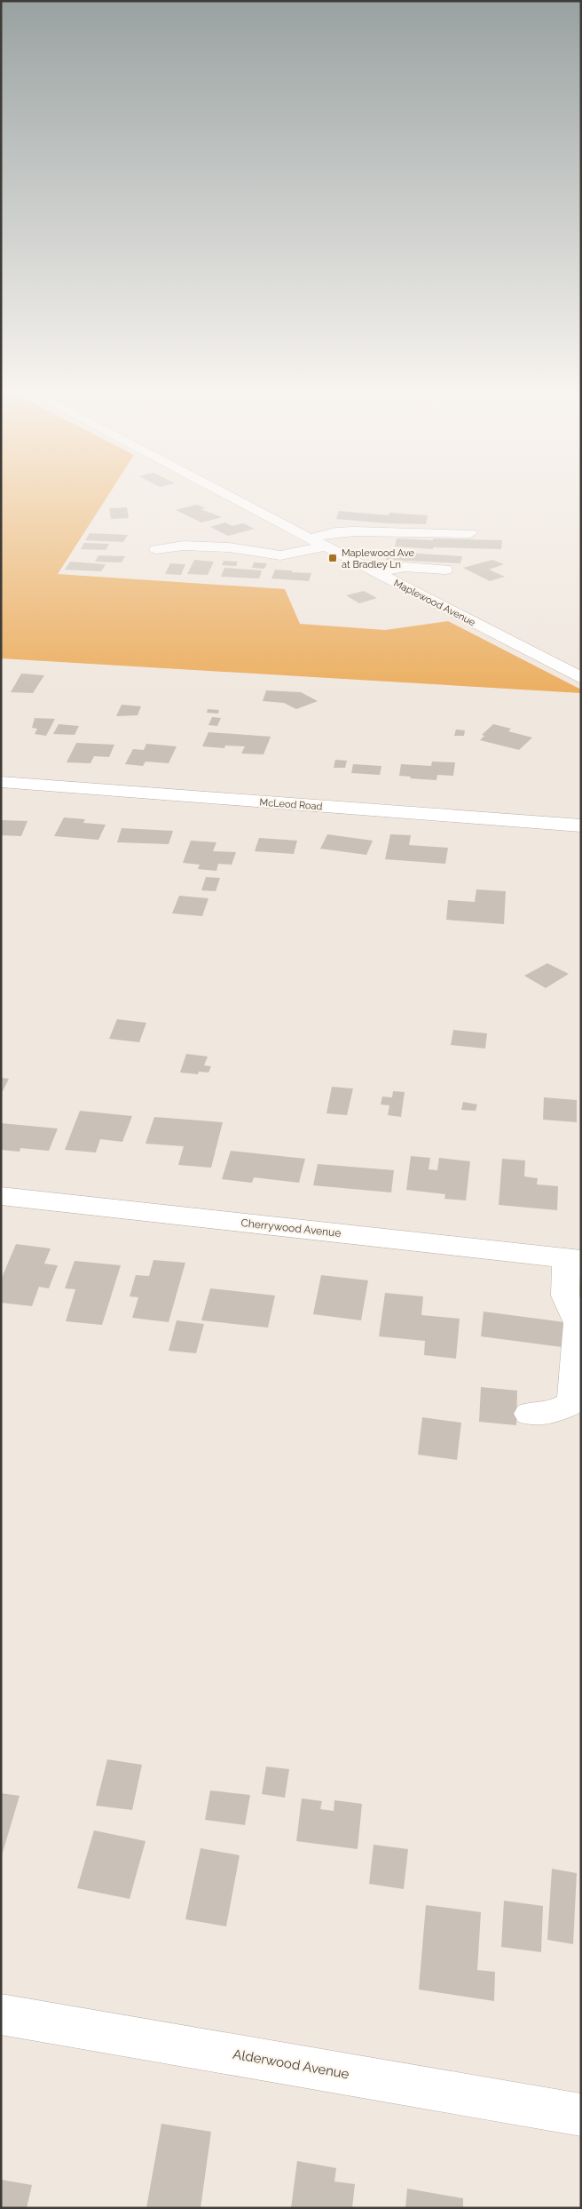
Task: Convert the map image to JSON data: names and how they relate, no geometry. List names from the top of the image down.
{
  "streets": {
    "main road": [
      "Maplewood Avenue",
      "McLeod Road",
      "Cherrywood Avenue",
      "Alderwood Avenue"
    ]
  },
  "places": {
    "transit": ["Maplewood Ave at Bradley Ln"]
  }
}
